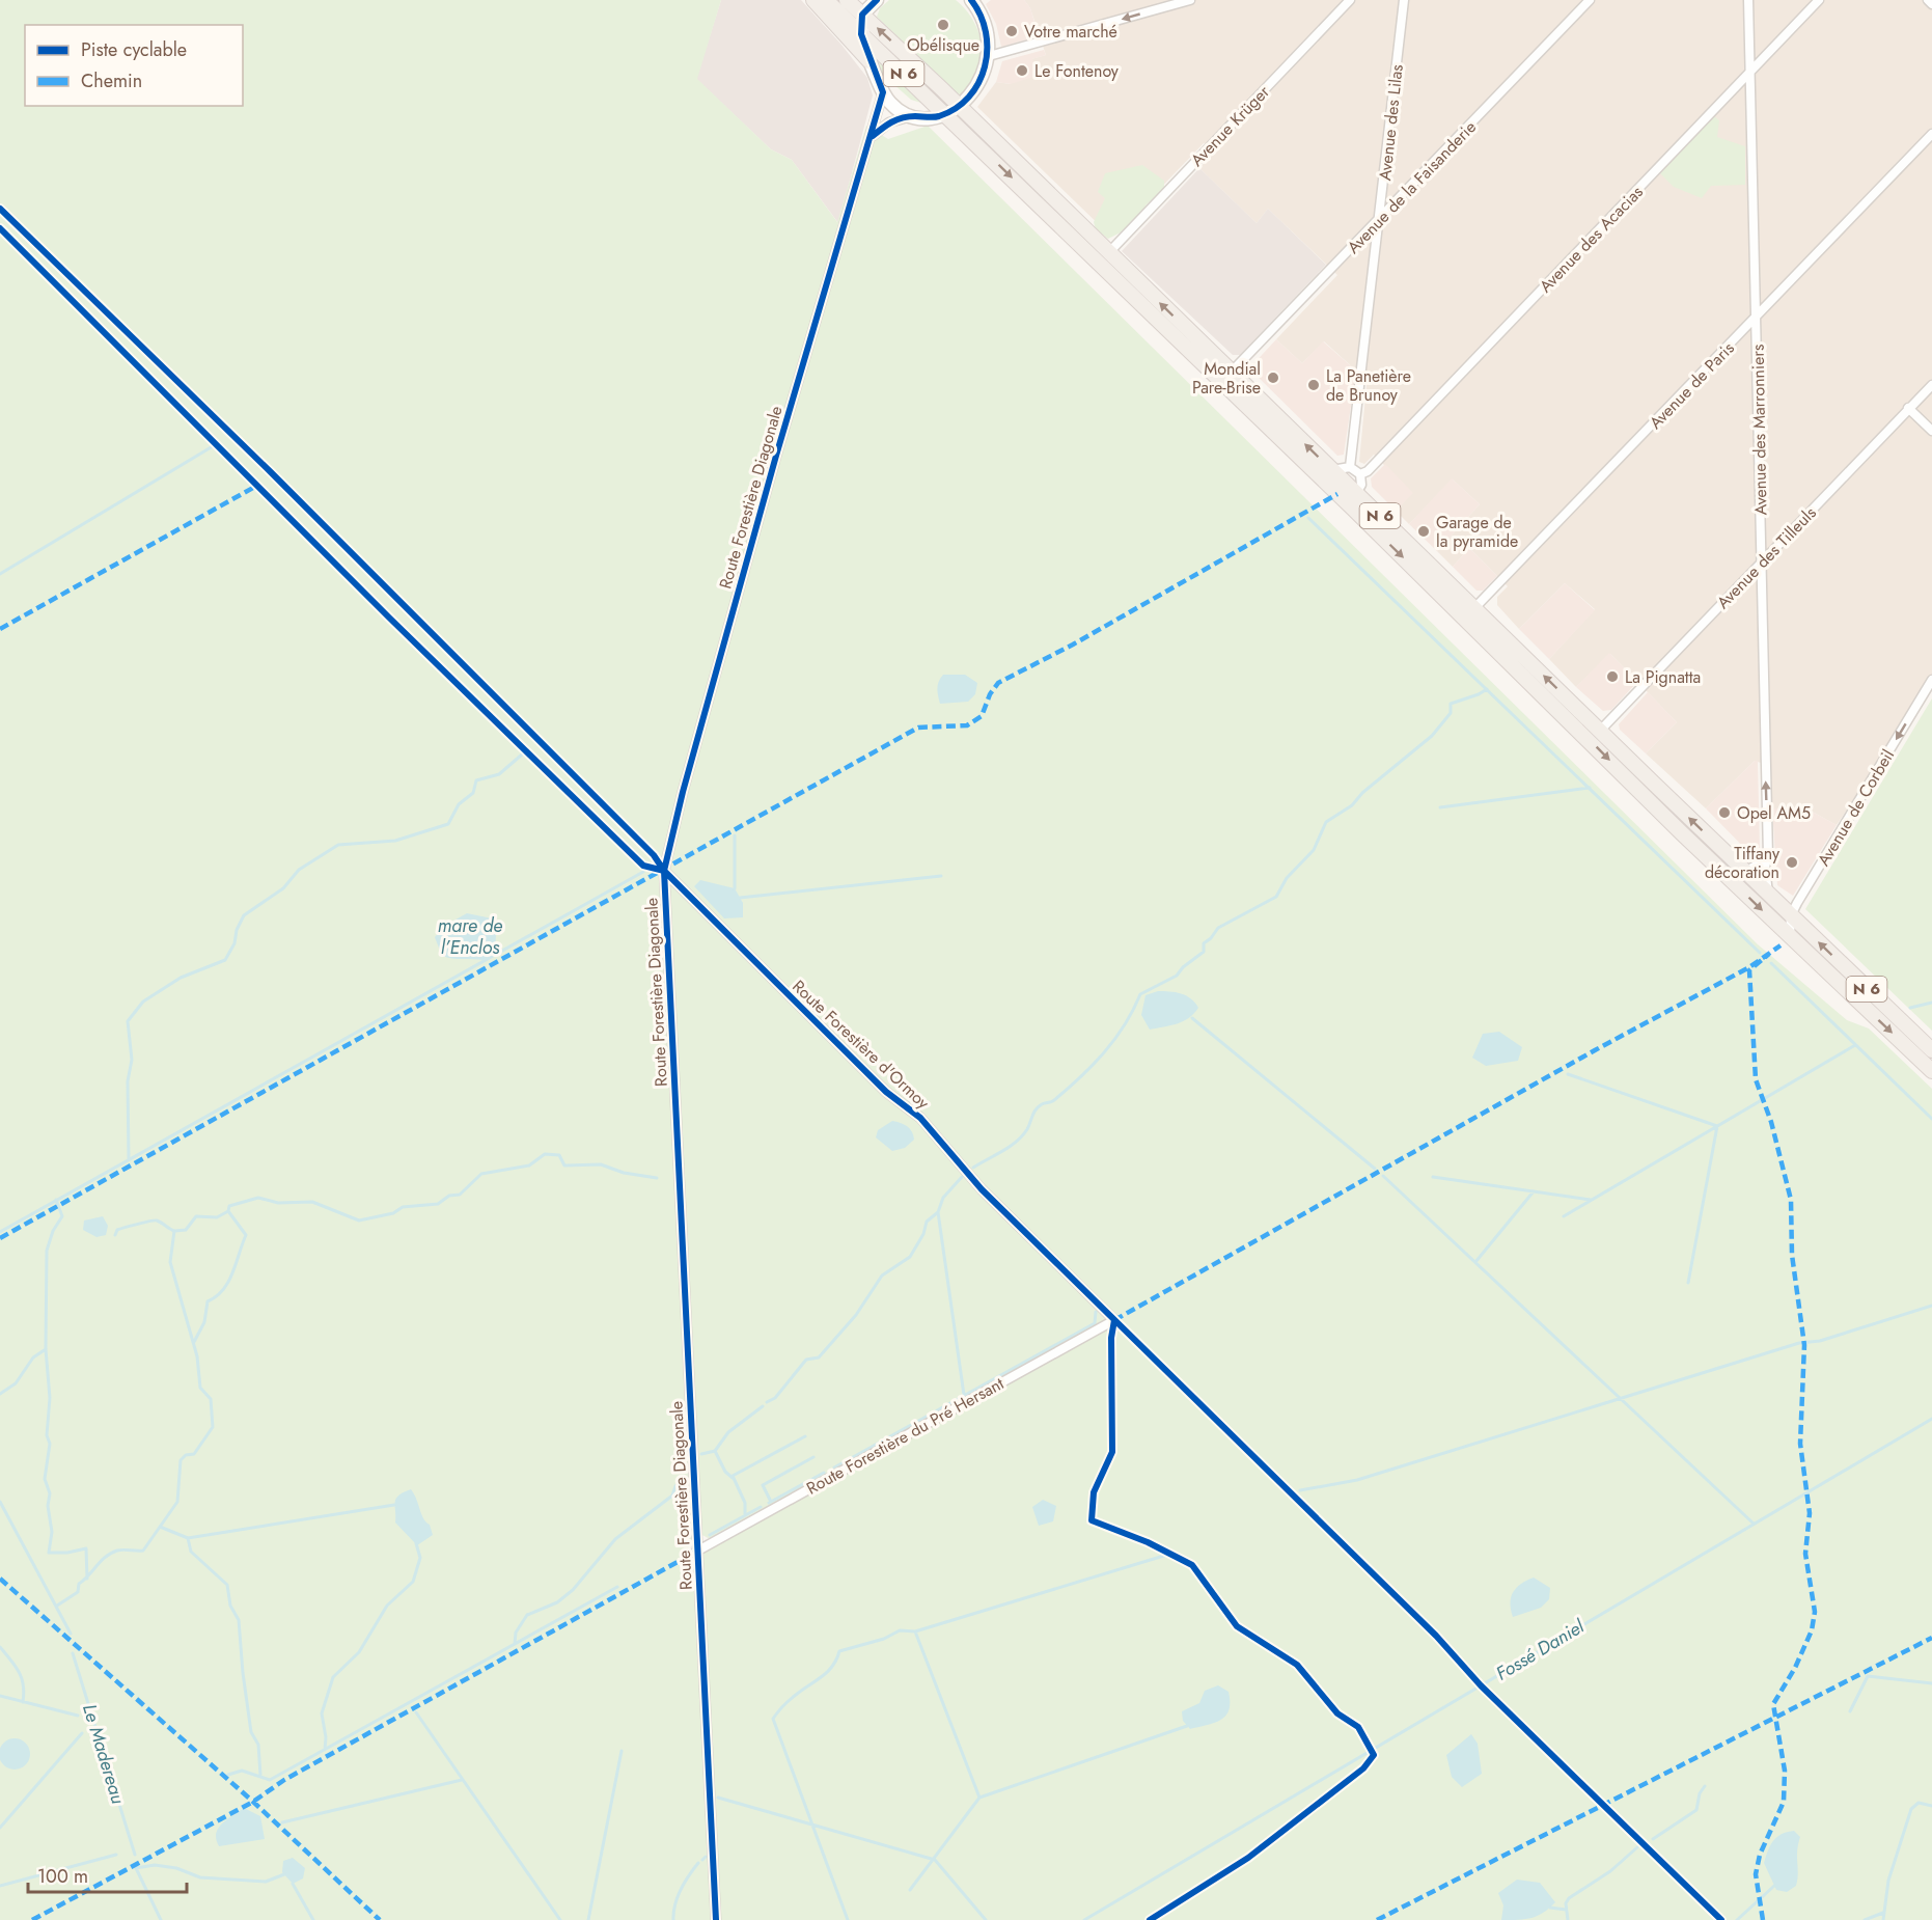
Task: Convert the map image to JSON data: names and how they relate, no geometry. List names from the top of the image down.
{
  "streets": {
    "main road": ["N 6"],
    "street": [
      "Avenue des Lilas",
      "Avenue Krüger",
      "Avenue de la Faisanderie",
      "Avenue des Acacias",
      "Avenue de Paris",
      "Avenue des Marronniers",
      "Route Forestière Diagonale",
      "Avenue des Tilleuls",
      "Avenue de Corbeil",
      "Route Forestière d'Ormoy",
      "Route Forestière du Pré Hersant"
    ]
  },
  "crossings": [
    ["N 6", "Avenue Krüger"],
    ["N 6", "Avenue de la Faisanderie"],
    ["N 6", "Avenue de Paris"],
    ["N 6", "Avenue des Marronniers"],
    ["N 6", "Avenue des Tilleuls"],
    ["N 6", "Avenue de Corbeil"],
    ["Avenue des Lilas", "Avenue de la Faisanderie"],
    ["Avenue des Acacias", "Avenue des Marronniers"],
    ["Avenue de Paris", "Avenue des Marronniers"],
    ["Avenue des Marronniers", "Avenue des Tilleuls"],
    ["Route Forestière Diagonale", "Route Forestière d'Ormoy"],
    ["Route Forestière Diagonale", "Route Forestière du Pré Hersant"],
    ["Route Forestière d'Ormoy", "Route Forestière du Pré Hersant"]
  ],
  "one_way": ["Avenue de Corbeil"],
  "water": ["mare de l’Enclos", "Fossé Daniel", "Le Madereau"],
  "places": [
    "Obélisque",
    "Votre marché",
    "Le Fontenoy",
    "Mondial Pare-Brise",
    "La Panetière de Brunoy",
    "Garage de la pyramide",
    "La Pignatta",
    "Opel AM5",
    "Tiffany décoration"
  ],
  "legend": ["Piste cyclable", "Chemin"],
  "scale_bar": "100 m"
}
